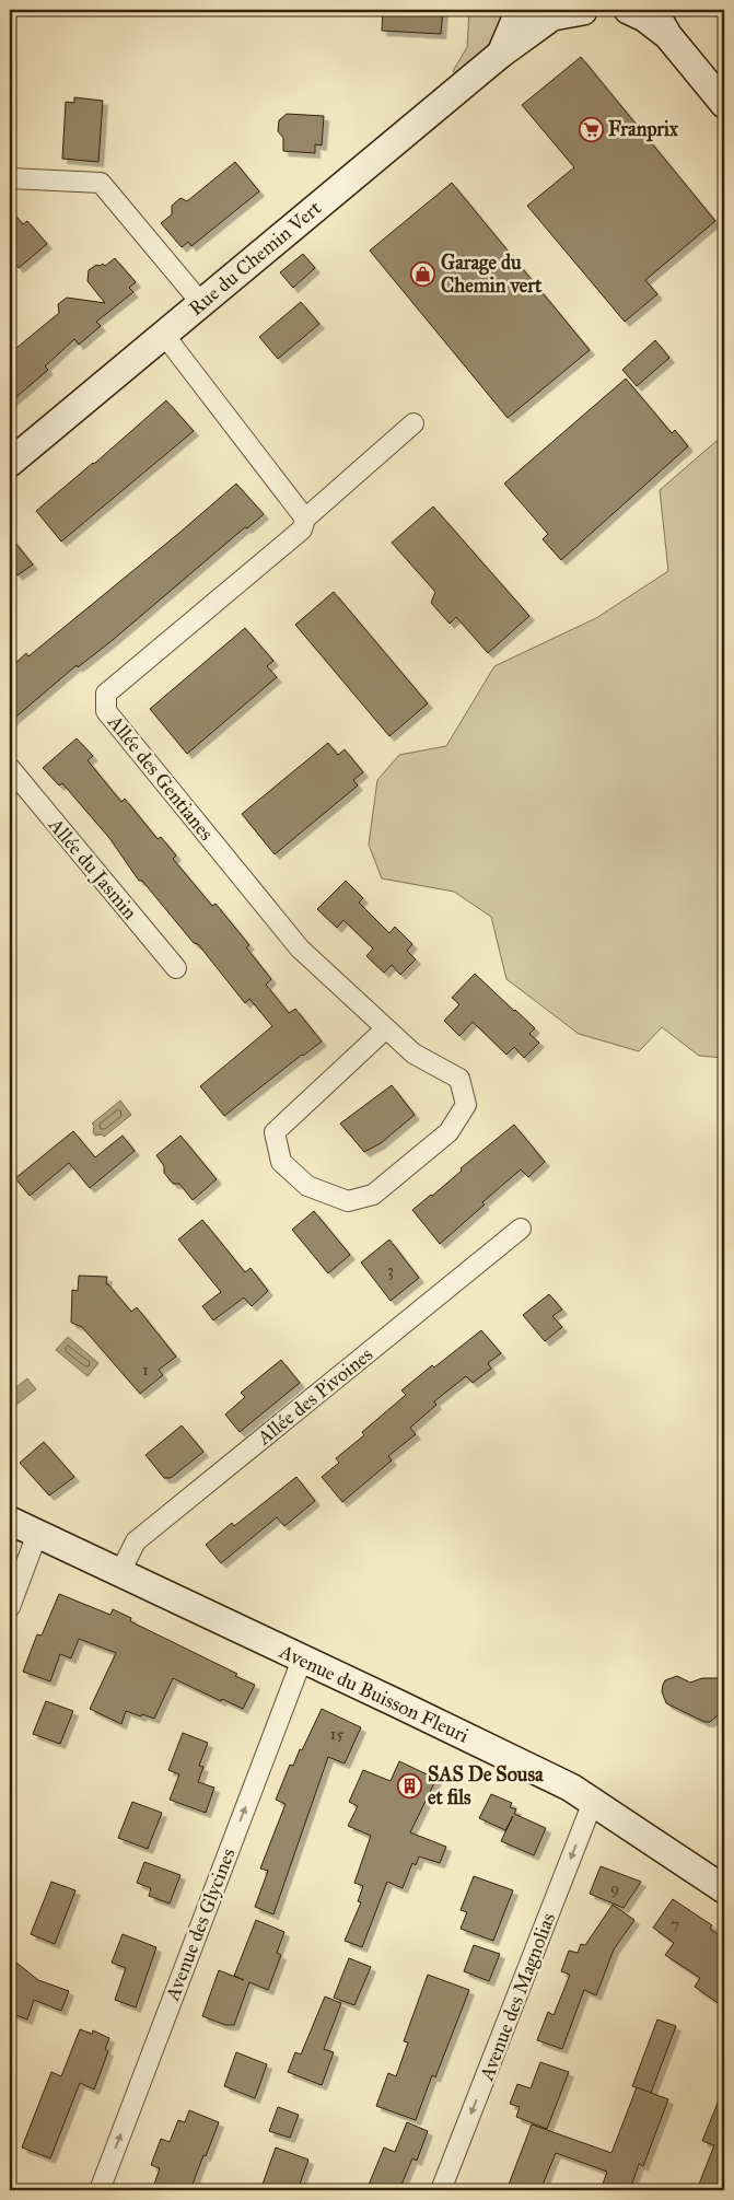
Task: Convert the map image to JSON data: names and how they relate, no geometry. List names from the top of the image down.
{
  "streets": {
    "street": [
      "Rue du Chemin Vert",
      "Allée des Gentianes",
      "Allée du Jasmin",
      "Allée des Pivoines",
      "Avenue du Buisson Fleuri",
      "Avenue des Glycines",
      "Avenue des Magnolias"
    ]
  },
  "crossings": [
    ["Allée des Pivoines", "Avenue du Buisson Fleuri"],
    ["Avenue du Buisson Fleuri", "Avenue des Glycines"],
    ["Avenue du Buisson Fleuri", "Avenue des Magnolias"]
  ],
  "one_way": ["Avenue des Glycines", "Avenue des Magnolias"],
  "places": {
    "supermarket": ["Franprix"],
    "shop": ["Garage du Chemin vert"],
    "building": ["SAS De Sousa et fils"]
  },
  "house_numbers": [
    "3",
    "1",
    "15",
    "9",
    "7"
  ]
}
